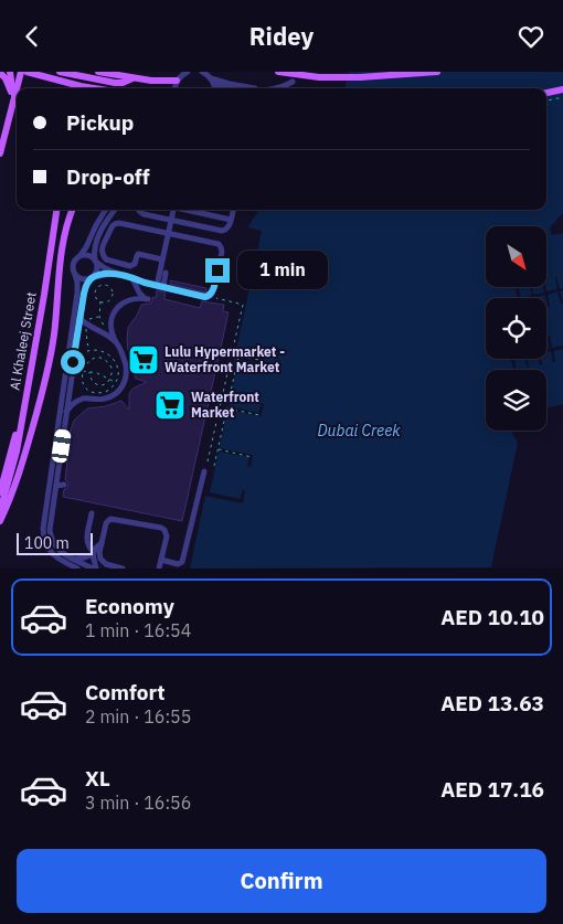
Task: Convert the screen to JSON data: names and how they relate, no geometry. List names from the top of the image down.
{
  "streets": {
    "main road": ["Al Khaleej Street"]
  },
  "water": ["Dubai Creek"],
  "places": {
    "supermarket": ["Lulu Hypermarket - Waterfront Market", "Waterfront Market"]
  },
  "scale_bar": "100 m",
  "north": "bottom right",
  "page": {
    "header": "Ridey",
    "banner": ["Pickup", "Drop-off"],
    "bubble": "1 min",
    "scale": "100 m",
    "list": [
      {
        "name": "Economy",
        "note": "1 min · 16:54",
        "value": "AED 10.10"
      },
      {
        "name": "Comfort",
        "note": "2 min · 16:55",
        "value": "AED 13.63"
      },
      {
        "name": "XL",
        "note": "3 min · 16:56",
        "value": "AED 17.16"
      }
    ],
    "buttons": "Confirm"
  }
}
